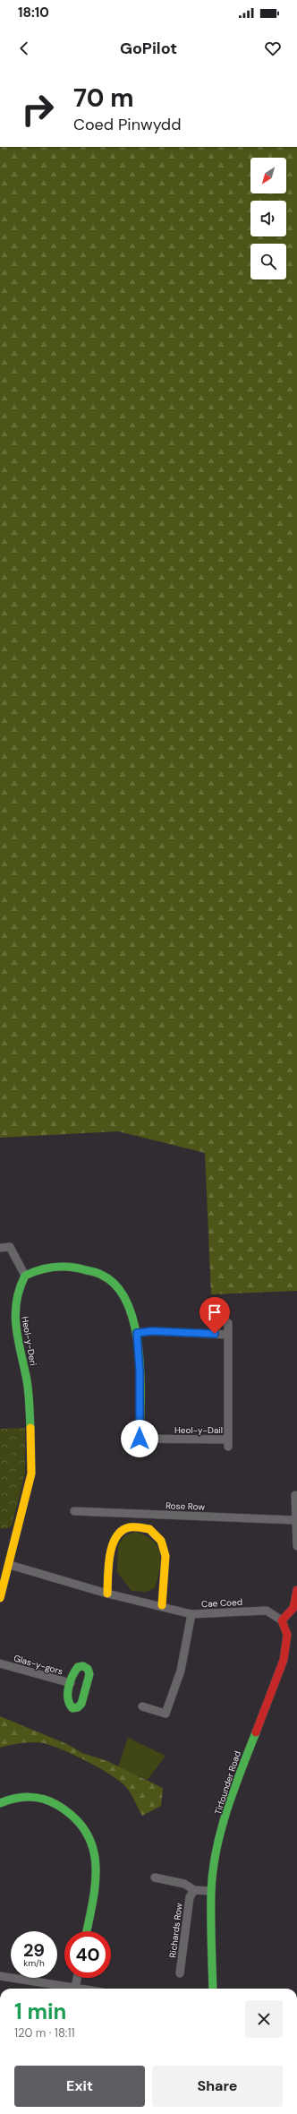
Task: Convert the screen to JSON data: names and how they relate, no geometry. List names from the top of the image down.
{
  "streets": {
    "street": [
      "Heol-y-Deri",
      "Heol-y-Dail",
      "Rose Row",
      "Cae Coed",
      "Glas-y-gors",
      "Tirfounder Road",
      "Richards Row"
    ]
  },
  "crossings": [
    ["Heol-y-Deri", "Cae Coed"],
    ["Cae Coed", "Tirfounder Road"]
  ],
  "north": "bottom left",
  "page": {
    "status": "18:10",
    "header": "GoPilot",
    "turn": ["70 m", "Coed Pinwydd"],
    "speed": "29 km/h",
    "limit": "40",
    "heading": ["1 min", "120 m · 18:11"],
    "buttons": ["Exit", "Share"]
  }
}
